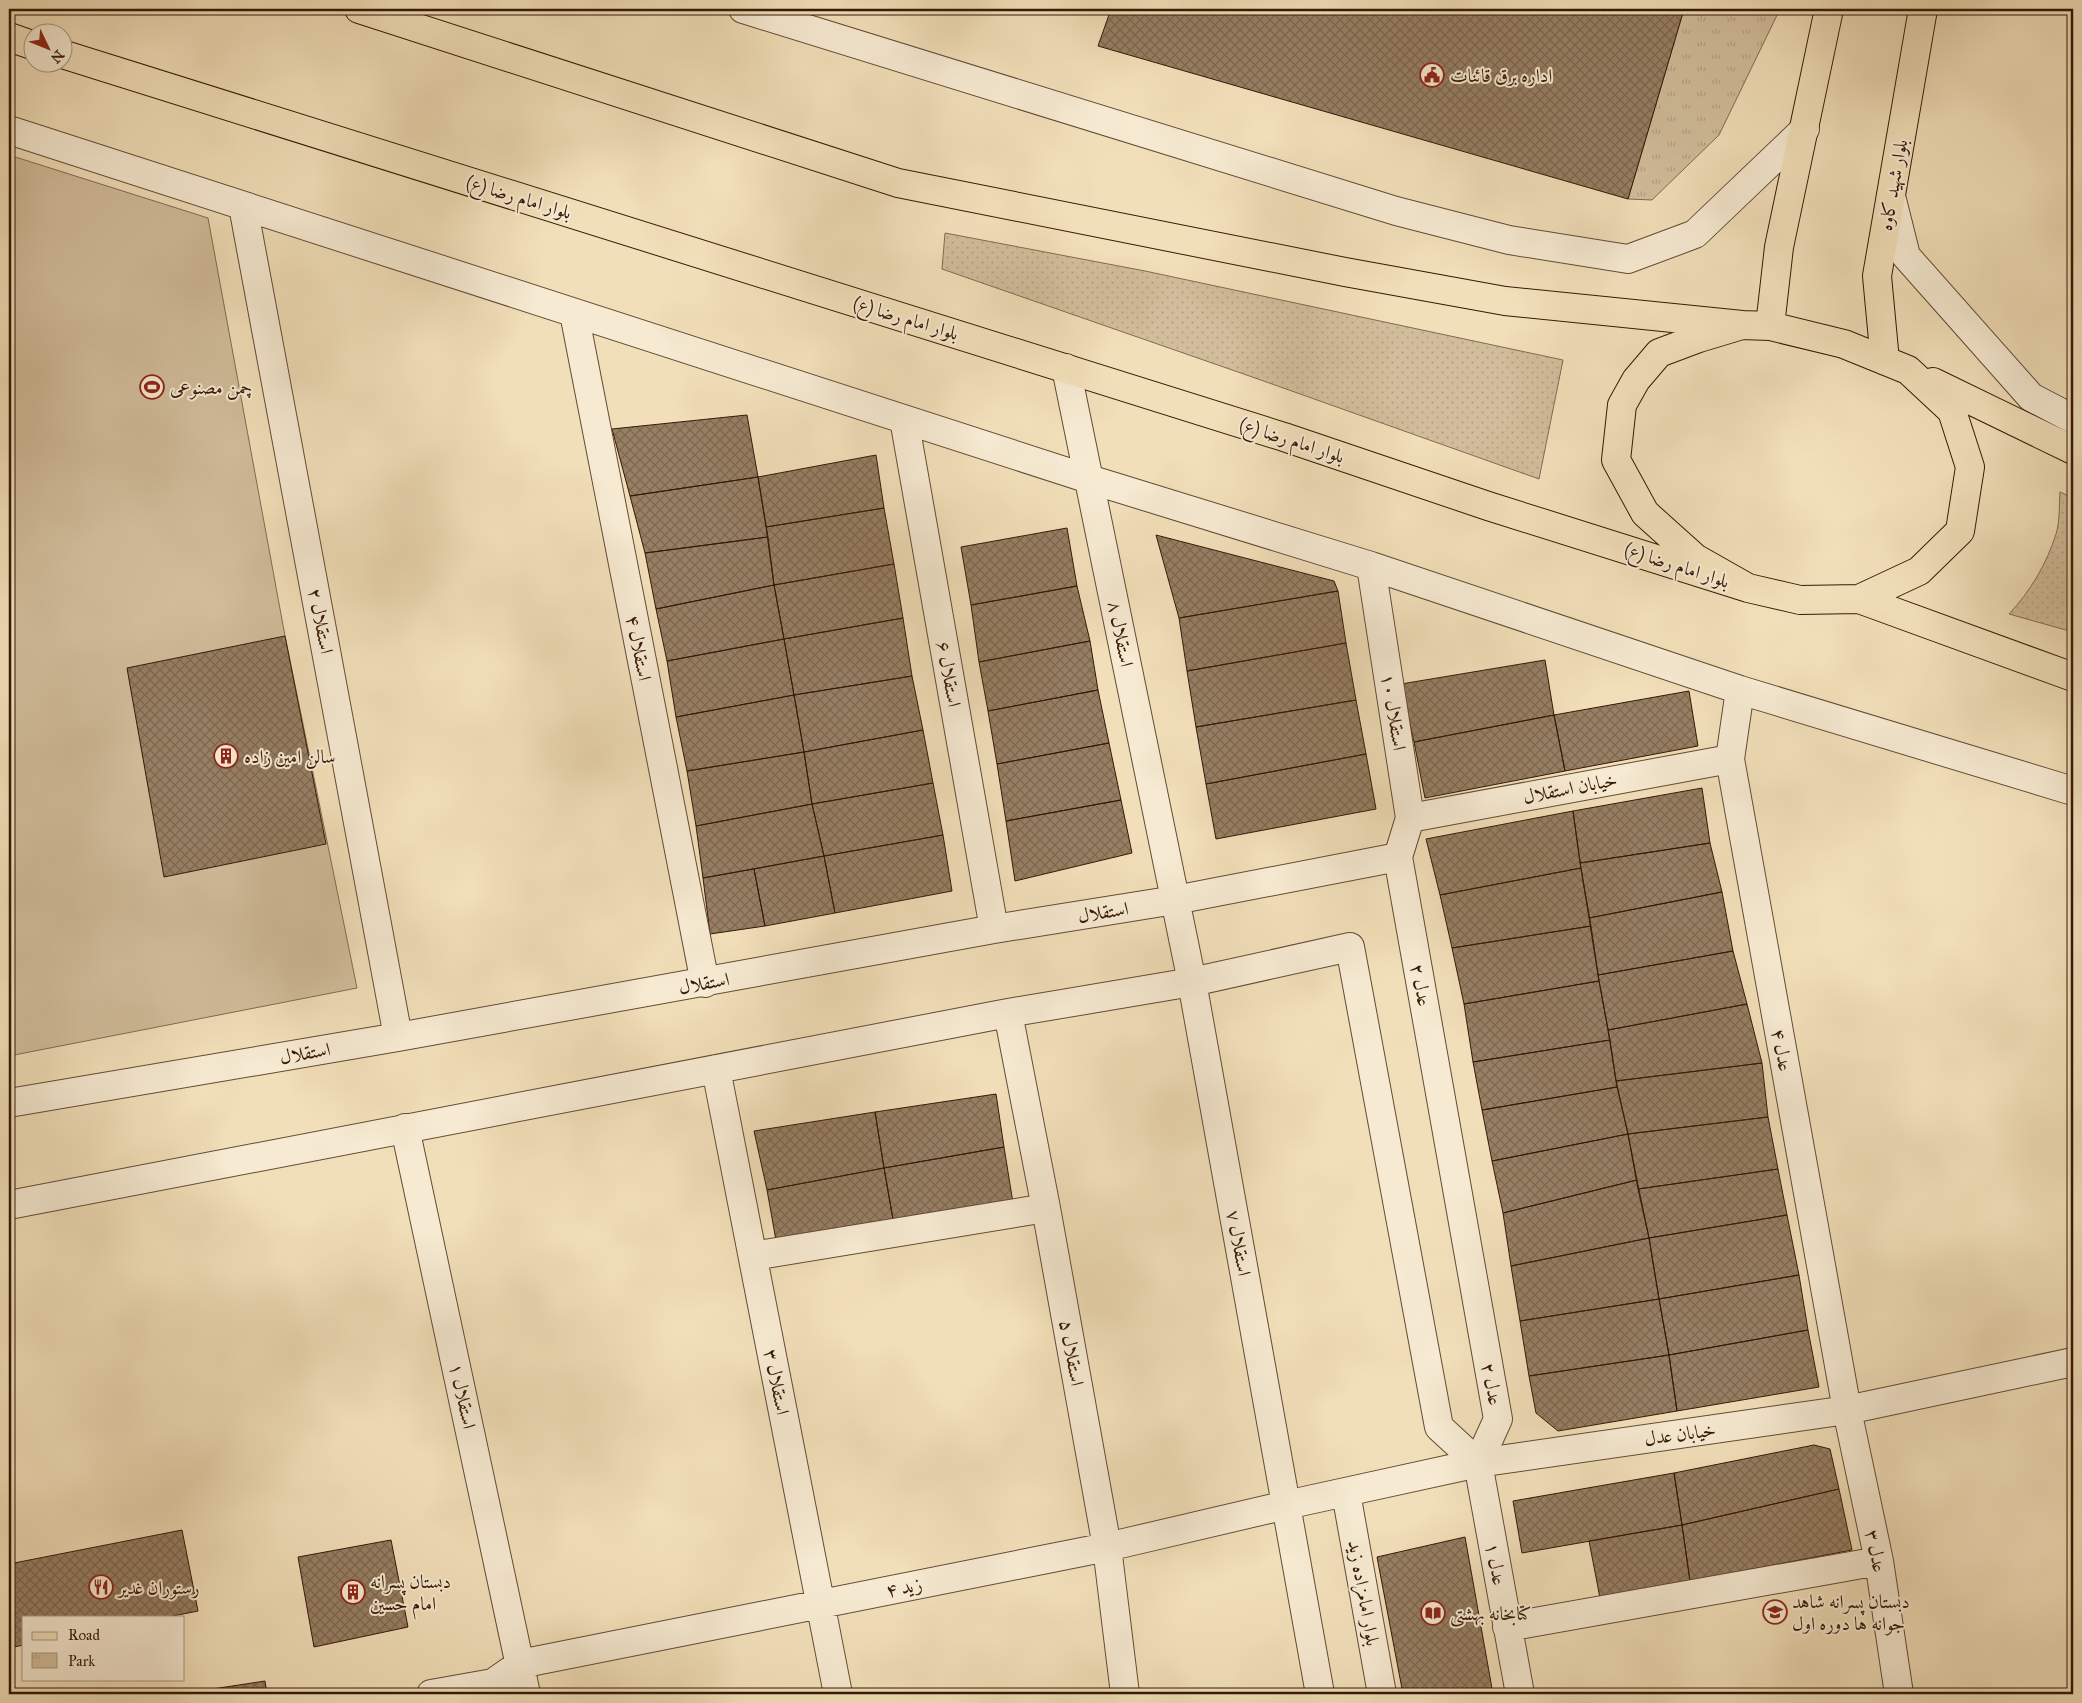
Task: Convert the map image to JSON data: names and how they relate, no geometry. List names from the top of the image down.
{
  "streets": {
    "main road": ["بلوار شهید کاوه", "بلوار امام رضا (ع)"],
    "street": [
      "استقلال ۲",
      "استقلال ۸",
      "استقلال ۴",
      "استقلال ۶",
      "استقلال ۱۰",
      "خیابان استقلال",
      "استقلال",
      "عدل ۲",
      "عدل ۴",
      "استقلال ۷",
      "استقلال ۵",
      "استقلال ۳",
      "استقلال ۱",
      "خیابان عدل",
      "عدل ۳",
      "عدل ۱",
      "زید ۴",
      "بلوار امامزاده زید"
    ]
  },
  "crossings": [
    ["بلوار امام رضا (ع)", "استقلال ۸"],
    ["استقلال ۲", "استقلال"],
    ["استقلال ۸", "استقلال"],
    ["استقلال ۸", "استقلال ۷"],
    ["استقلال ۴", "استقلال"],
    ["استقلال ۶", "استقلال"],
    ["استقلال ۱۰", "خیابان استقلال"],
    ["استقلال ۱۰", "استقلال"],
    ["استقلال ۱۰", "عدل ۲"],
    ["خیابان استقلال", "عدل ۴"],
    ["استقلال", "عدل ۲"],
    ["عدل ۲", "خیابان عدل"],
    ["عدل ۲", "عدل ۱"],
    ["عدل ۴", "خیابان عدل"],
    ["عدل ۴", "عدل ۳"],
    ["استقلال ۷", "خیابان عدل"],
    ["استقلال ۷", "زید ۴"],
    ["استقلال ۵", "زید ۴"],
    ["استقلال ۳", "زید ۴"],
    ["استقلال ۱", "زید ۴"],
    ["خیابان عدل", "عدل ۳"],
    ["خیابان عدل", "عدل ۱"],
    ["خیابان عدل", "زید ۴"],
    ["خیابان عدل", "بلوار امامزاده زید"]
  ],
  "places": {
    "public building": ["اداره برق قائنات"],
    "sports": ["چمن مصنوعی"],
    "building": ["سالن امین زاده", "دبستان پسرانه امام حسین"],
    "restaurant": ["رستوران غدیر"],
    "school or university": ["دبستان پسرانه شاهد جوانه ها دوره اول"],
    "library": ["کتابخانه بهشتی"]
  },
  "legend": ["Road", "Park"],
  "north": "bottom right"
}
